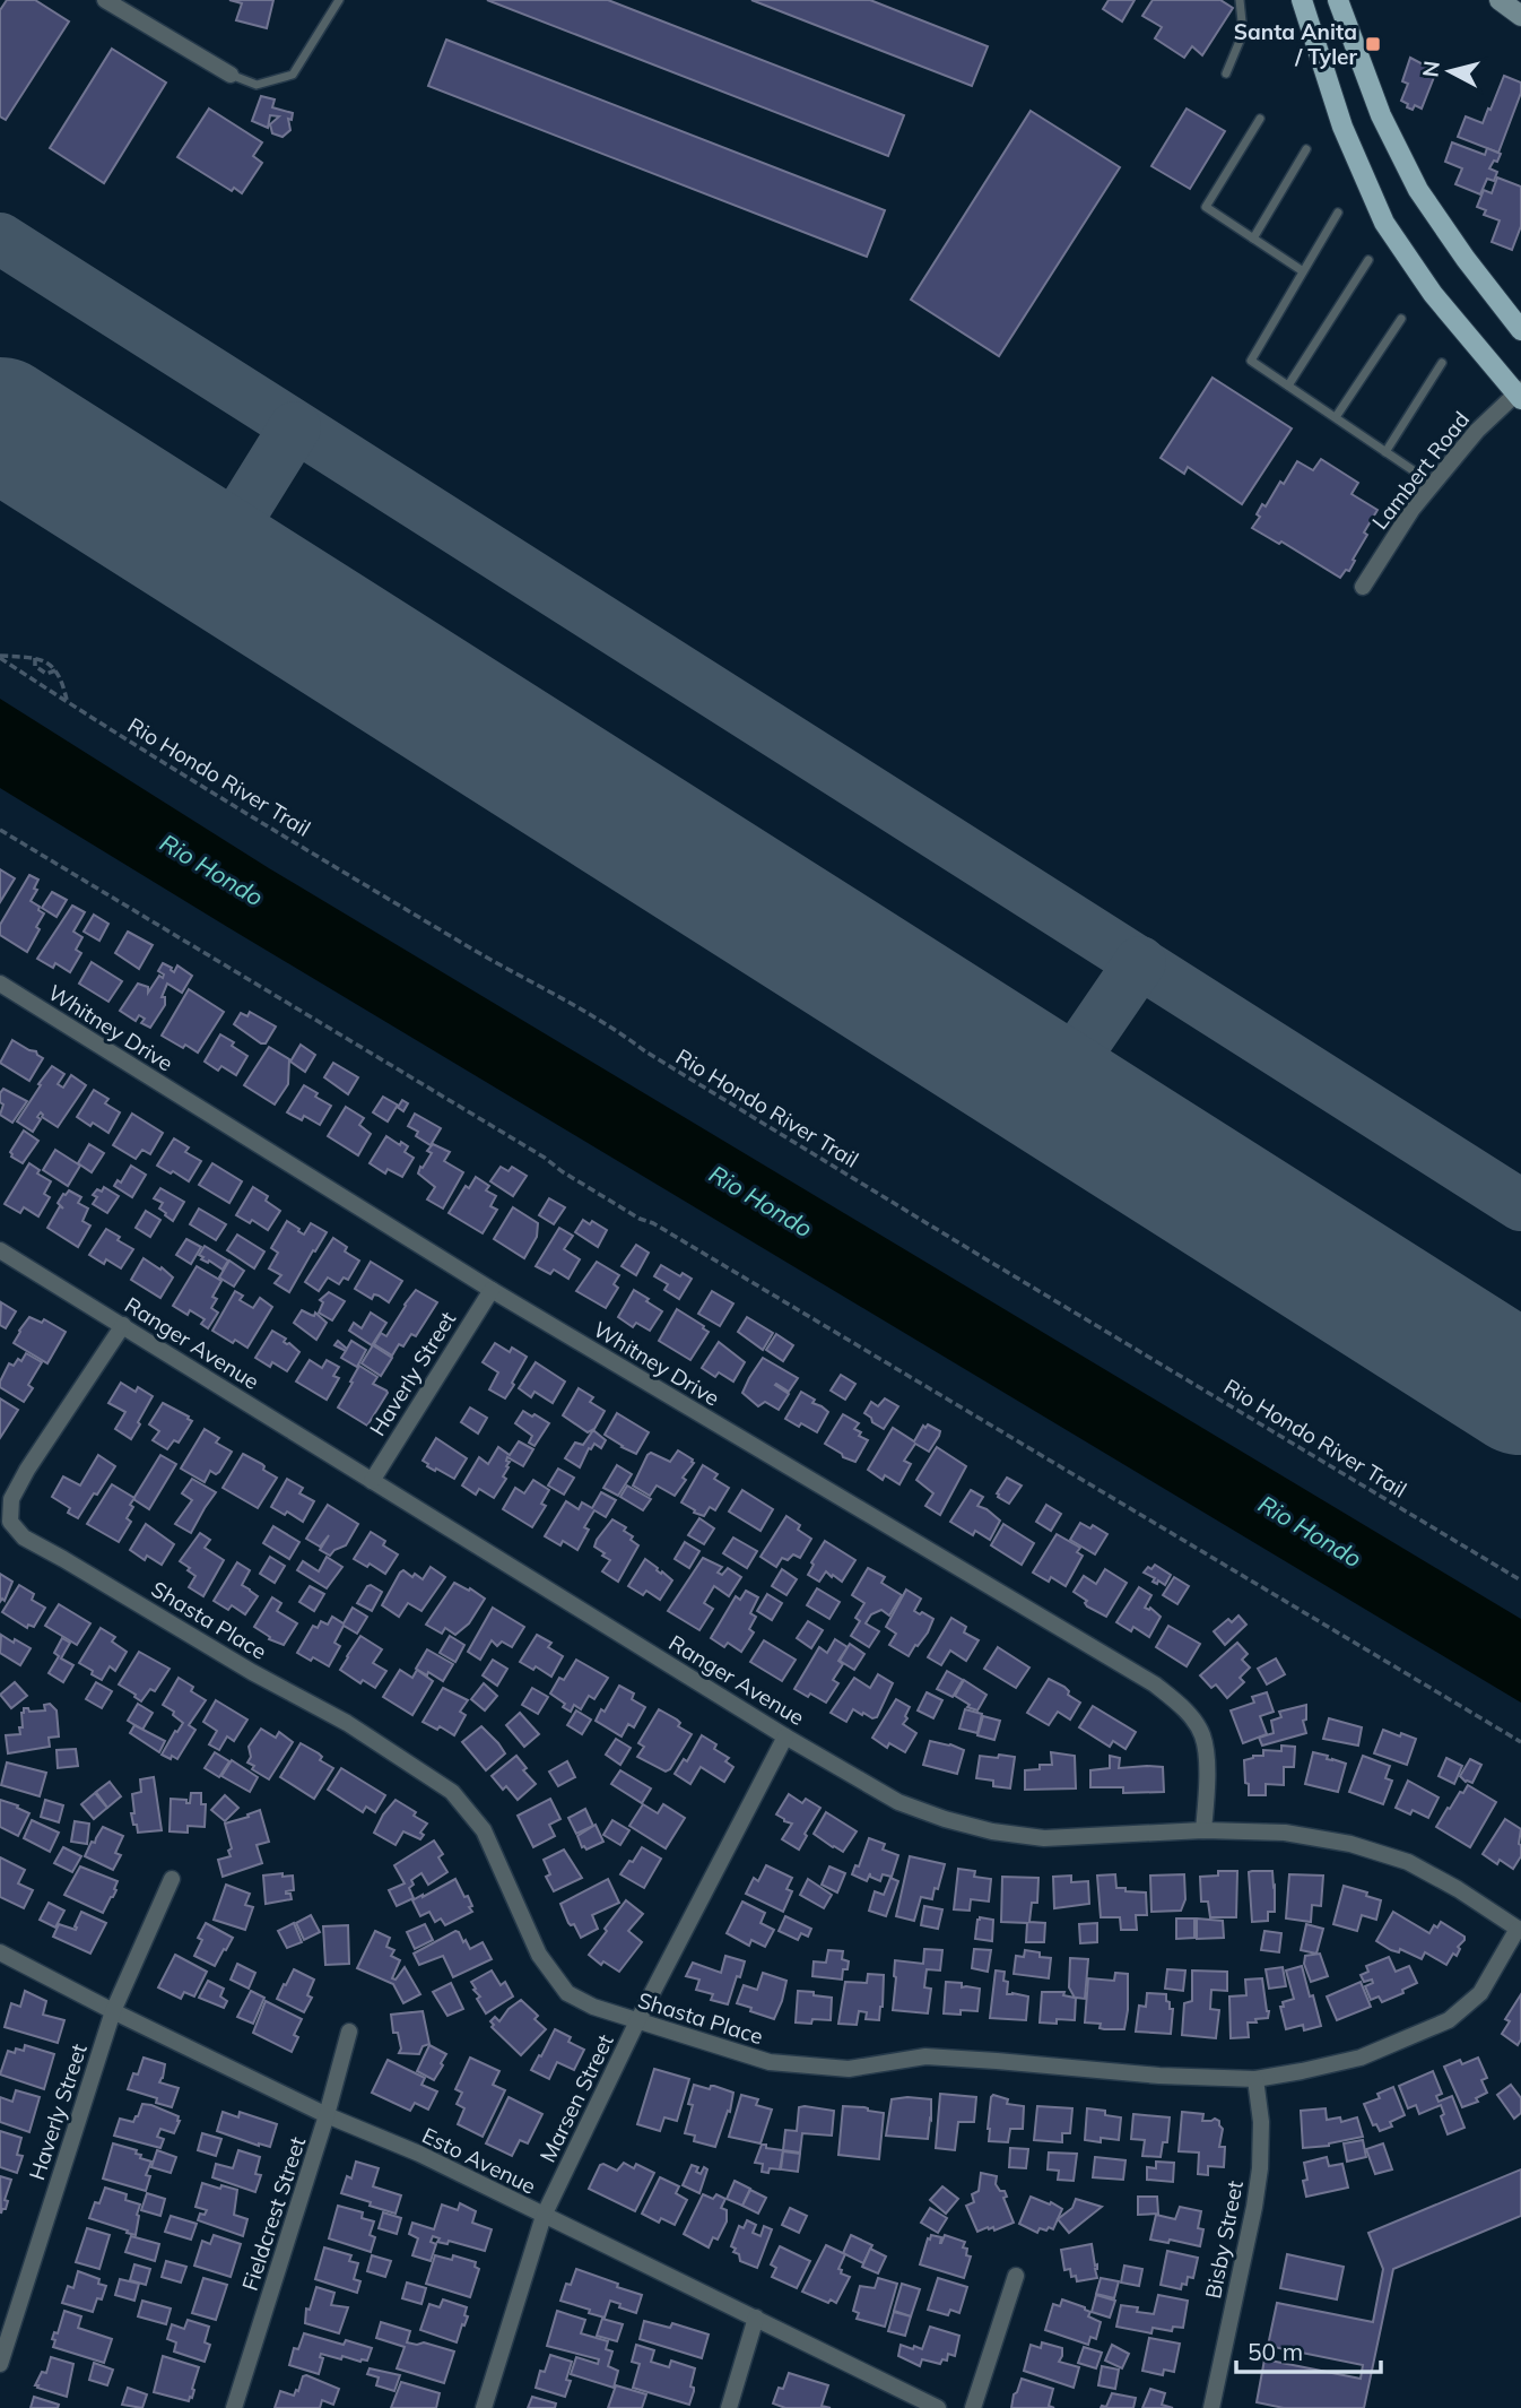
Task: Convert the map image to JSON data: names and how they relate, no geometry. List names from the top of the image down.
{
  "streets": {
    "street": [
      "Lambert Road",
      "Whitney Drive",
      "Ranger Avenue",
      "Haverly Street",
      "Shasta Place",
      "Marsen Street",
      "Esto Avenue",
      "Fieldcrest Street",
      "Bisby Street"
    ],
    "path": ["Rio Hondo River Trail"]
  },
  "crossings": [
    ["Whitney Drive", "Ranger Avenue"],
    ["Whitney Drive", "Haverly Street"],
    ["Ranger Avenue", "Haverly Street"],
    ["Ranger Avenue", "Shasta Place"],
    ["Ranger Avenue", "Marsen Street"],
    ["Haverly Street", "Esto Avenue"],
    ["Shasta Place", "Marsen Street"],
    ["Shasta Place", "Bisby Street"],
    ["Marsen Street", "Esto Avenue"],
    ["Esto Avenue", "Fieldcrest Street"]
  ],
  "water": ["Rio Hondo"],
  "places": {
    "transit": ["Santa Anita / Tyler"]
  },
  "scale_bar": "50 m",
  "north": "left"
}
